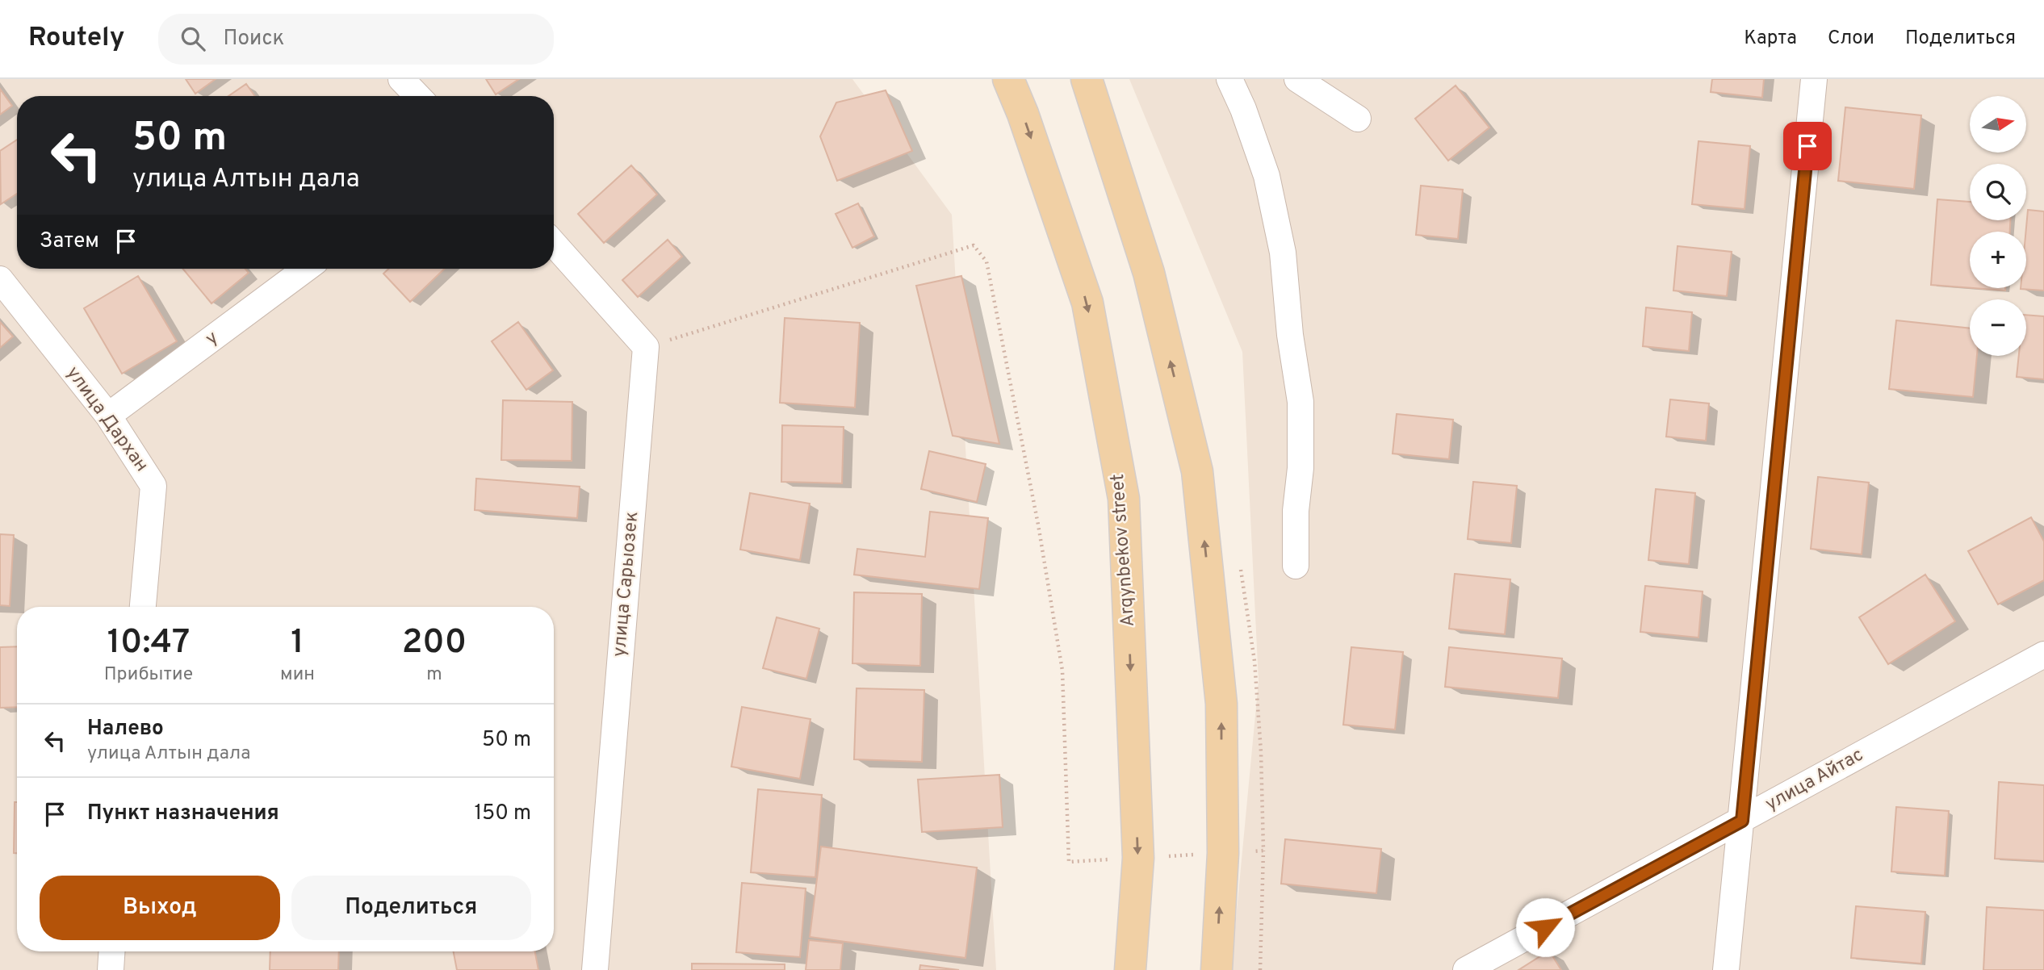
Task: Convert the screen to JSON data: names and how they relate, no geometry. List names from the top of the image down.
{
  "streets": {
    "main road": ["Arqynbekov street"],
    "street": [
      "у",
      "улица Дархан",
      "улица Сарыозек",
      "улица Айтас"
    ]
  },
  "crossings": [
    ["у", "улица Дархан"]
  ],
  "north": "right",
  "page": {
    "header": "Routely",
    "search": "Поиск",
    "nav": ["Карта", "Слои", "Поделиться"],
    "map_buttons": ["+", "−"],
    "turn": ["50 m", "улица Алтын дала"],
    "then": "Затем",
    "eta": [
      "10:47",
      "Прибытие",
      "1",
      "мин",
      "200",
      "m"
    ],
    "list": [
      {
        "name": "Налево",
        "note": "улица Алтын дала",
        "value": "50 m"
      },
      {
        "name": "Пункт назначения",
        "value": "150 m"
      }
    ],
    "buttons": ["Выход", "Поделиться"]
  }
}
